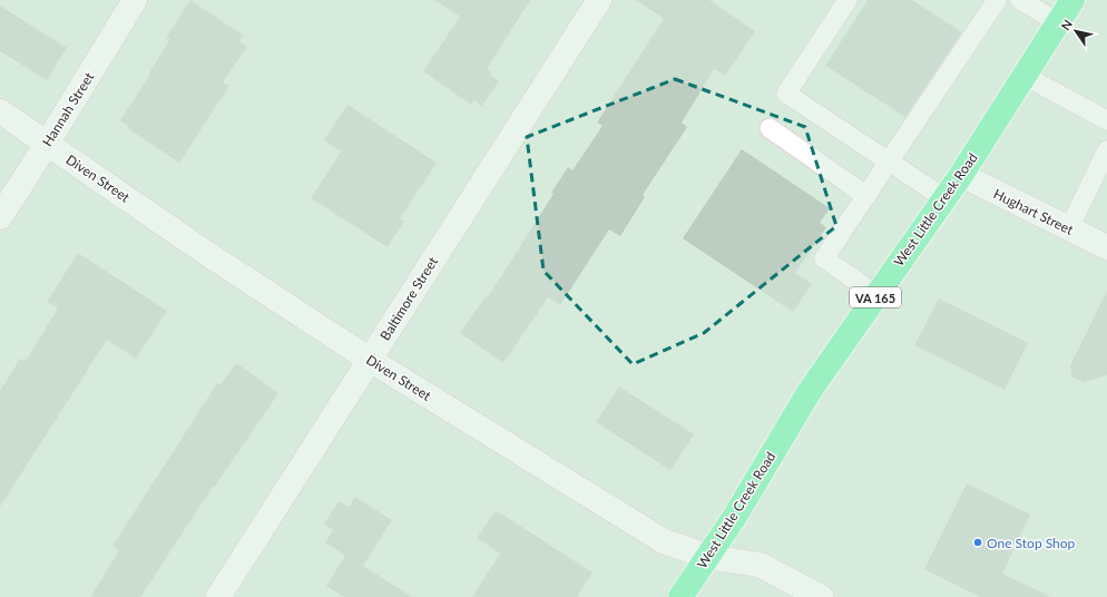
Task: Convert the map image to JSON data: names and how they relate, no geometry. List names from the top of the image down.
{
  "streets": {
    "main road": ["West Little Creek Road", "VA 165"],
    "street": [
      "Hannah Street",
      "Diven Street",
      "Hughart Street",
      "Baltimore Street"
    ]
  },
  "crossings": [
    ["Hannah Street", "Diven Street"],
    ["Diven Street", "West Little Creek Road"],
    ["Diven Street", "Baltimore Street"],
    ["West Little Creek Road", "Hughart Street"]
  ],
  "places": ["One Stop Shop"],
  "north": "top left"
}
